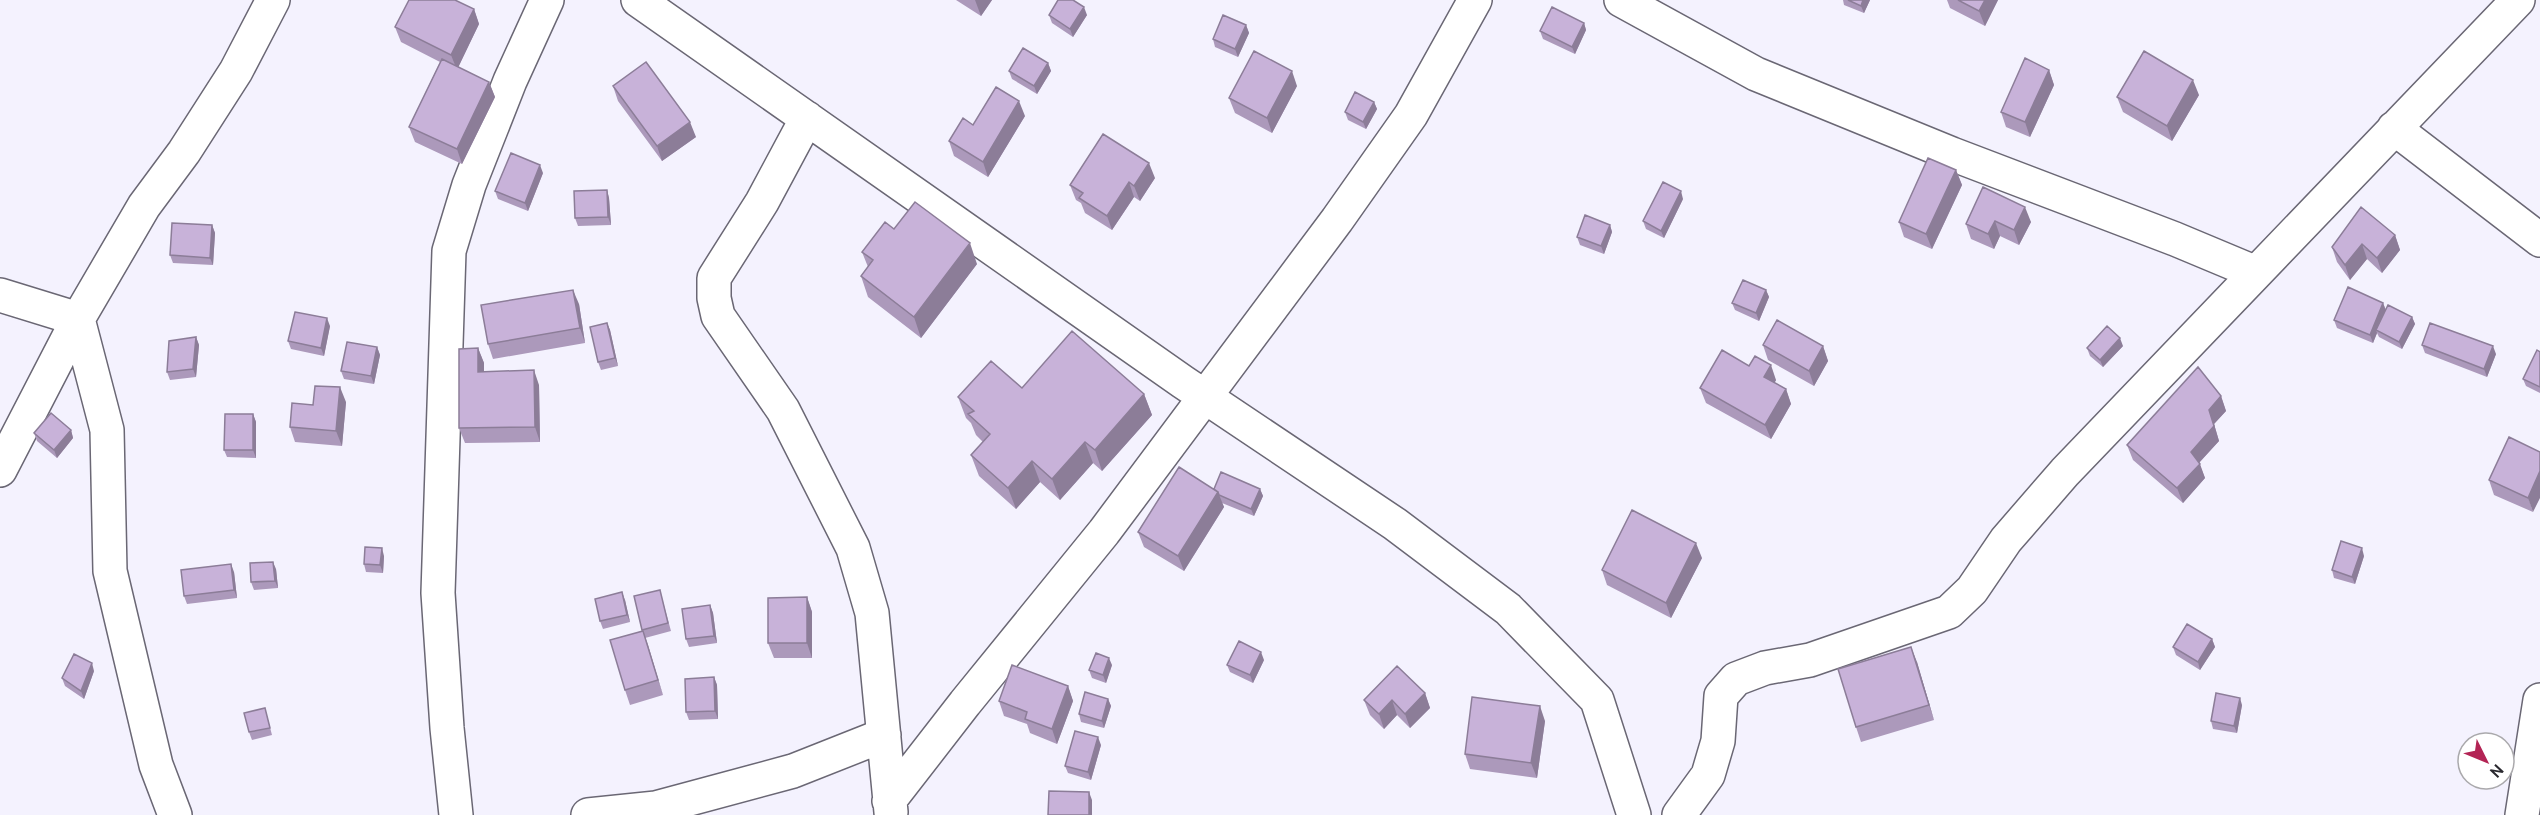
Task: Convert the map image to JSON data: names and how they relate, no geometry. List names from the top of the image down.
{
  "north": "bottom right"
}
